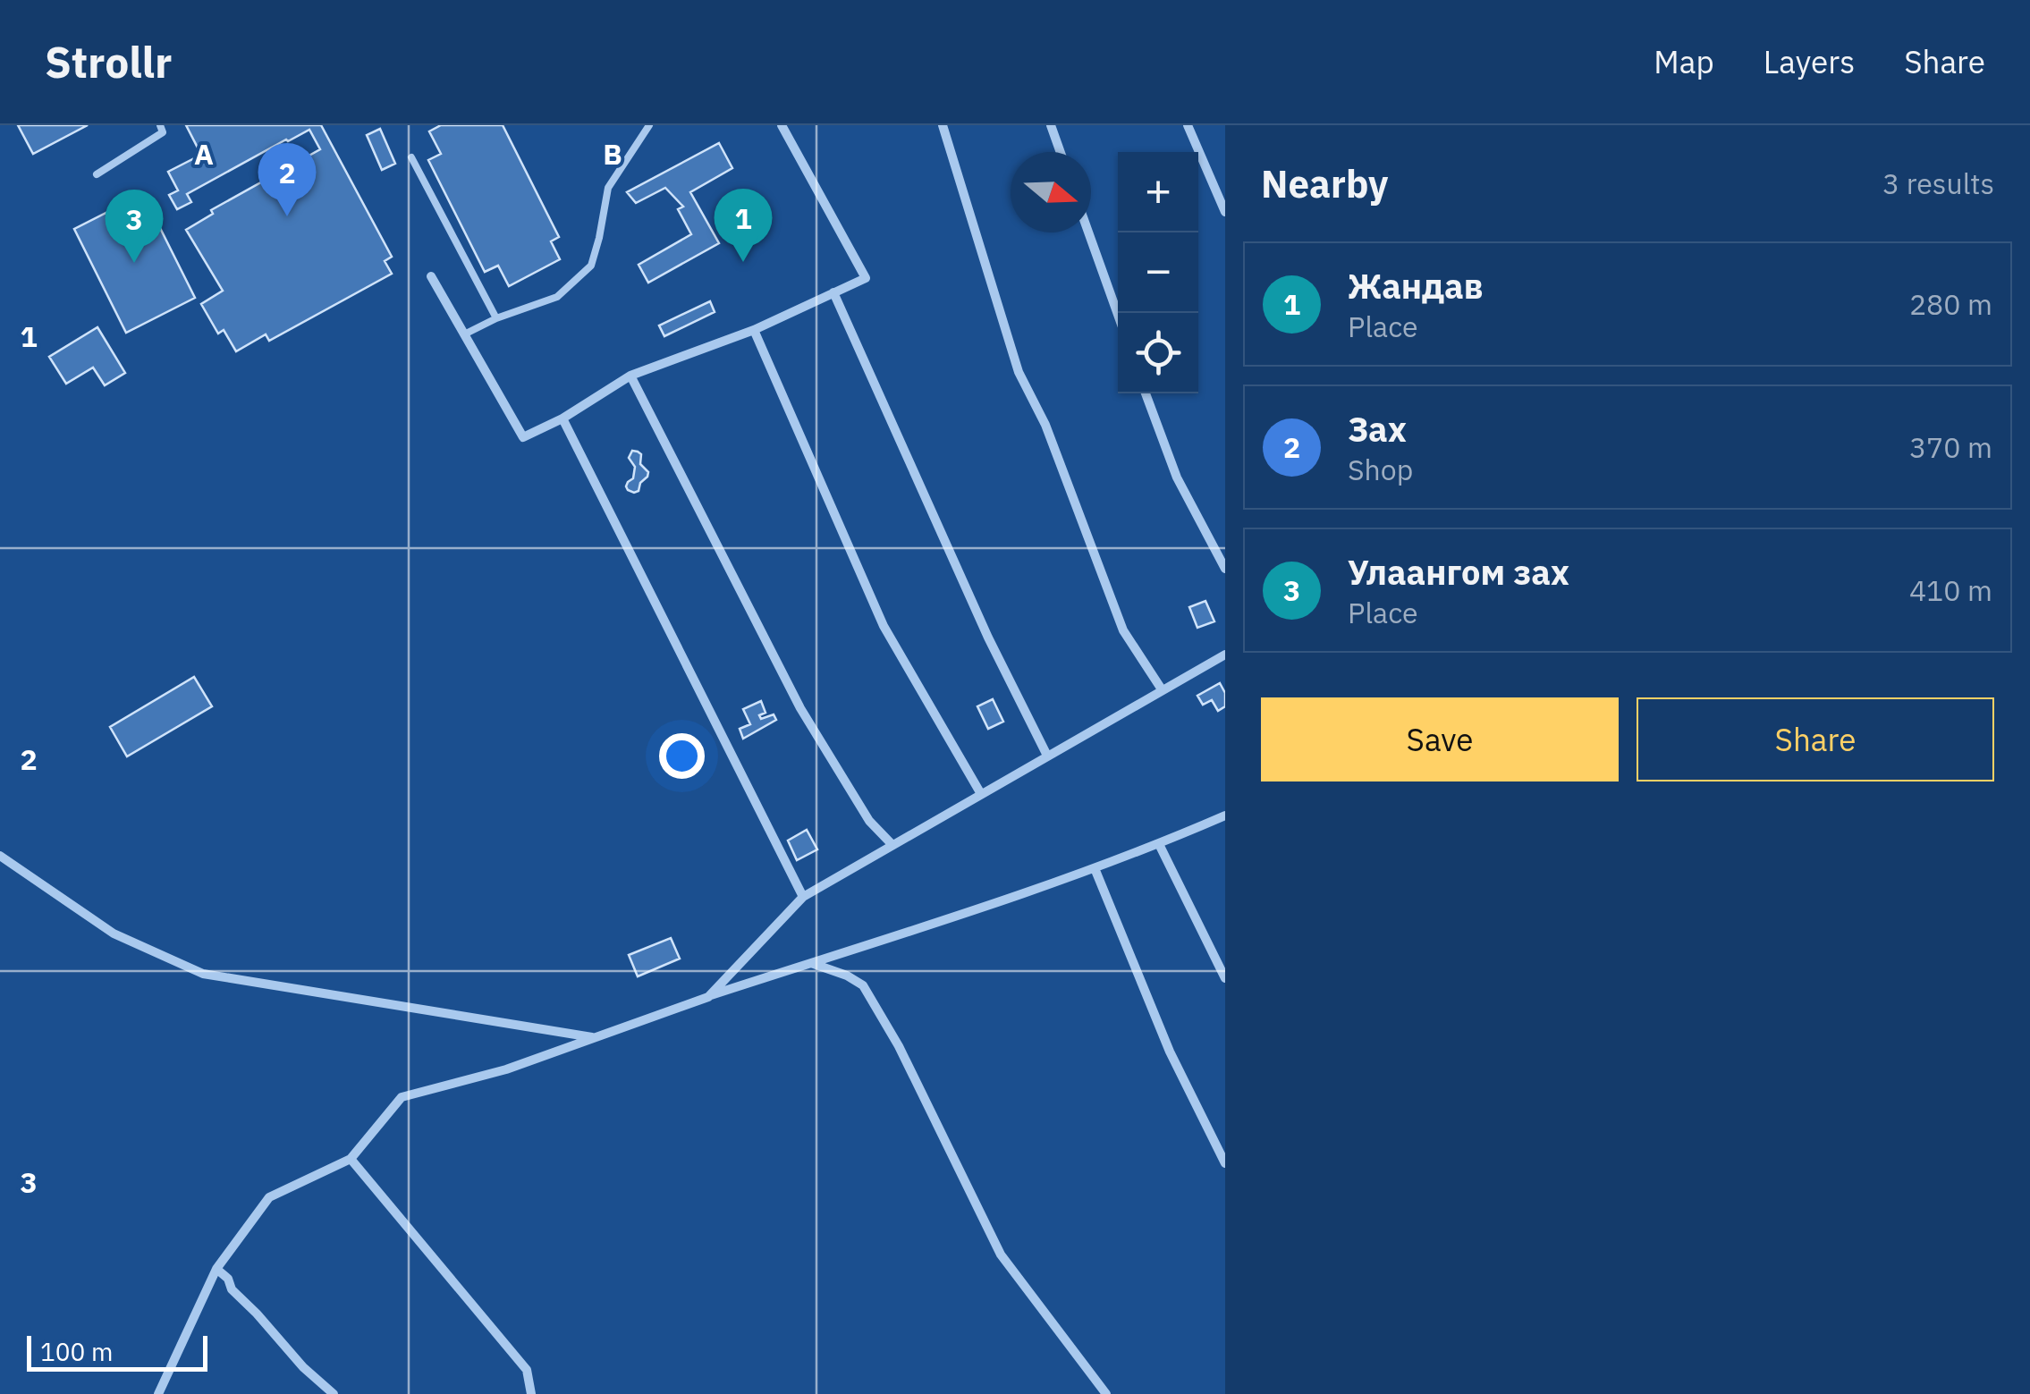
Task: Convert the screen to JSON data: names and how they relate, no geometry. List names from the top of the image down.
{
  "scale_bar": "100 m",
  "north": "right",
  "page": {
    "header": "Strollr",
    "nav": ["Map", "Layers", "Share"],
    "heading": ["Nearby", "3 results"],
    "pins": ["2", "1", "3"],
    "map_buttons": ["+", "−"],
    "list": [
      {
        "mark": "1",
        "name": "Жандав",
        "note": "Place",
        "value": "280 m"
      },
      {
        "mark": "2",
        "name": "Зах",
        "note": "Shop",
        "value": "370 m"
      },
      {
        "mark": "3",
        "name": "Улаангом зах",
        "note": "Place",
        "value": "410 m"
      }
    ],
    "buttons": ["Save", "Share"],
    "scale": "100 m"
  },
  "grid": {
    "columns": ["A", "B"],
    "rows": ["1", "2", "3"]
  }
}
